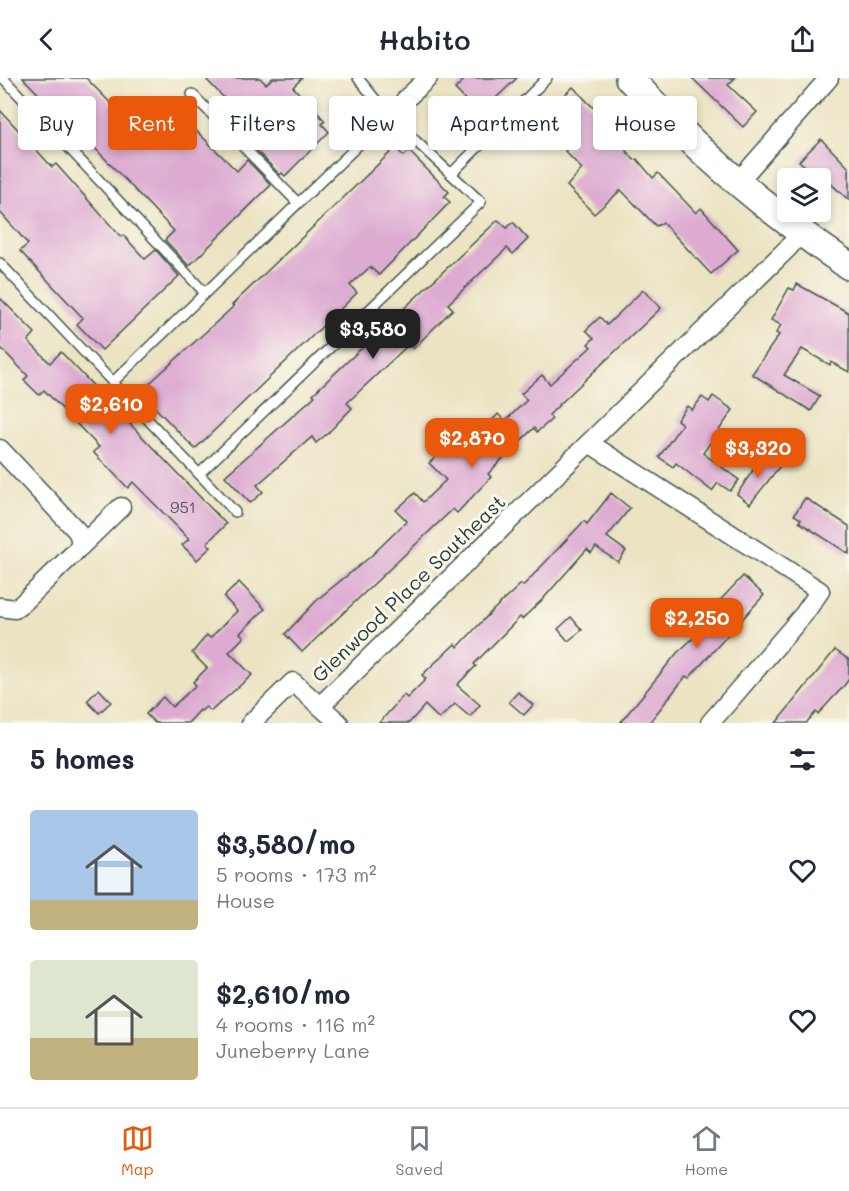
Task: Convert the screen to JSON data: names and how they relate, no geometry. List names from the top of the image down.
{
  "streets": {
    "street": ["Glenwood Place Southeast"]
  },
  "house_numbers": ["951"],
  "page": {
    "header": "Habito",
    "chip": [
      "Buy",
      "Rent",
      "Filters",
      "New",
      "Apartment",
      "House"
    ],
    "price": [
      "$3,580",
      "$2,610",
      "$2,870",
      "$3,320",
      "$2,250"
    ],
    "heading": "5 homes",
    "list": [
      {
        "name": "$3,580/mo",
        "note": "5 rooms · 173 m² · House"
      },
      {
        "name": "$2,610/mo",
        "note": "4 rooms · 116 m² · Juneberry Lane"
      }
    ],
    "tabs": ["Map", "Saved", "Home"]
  }
}
